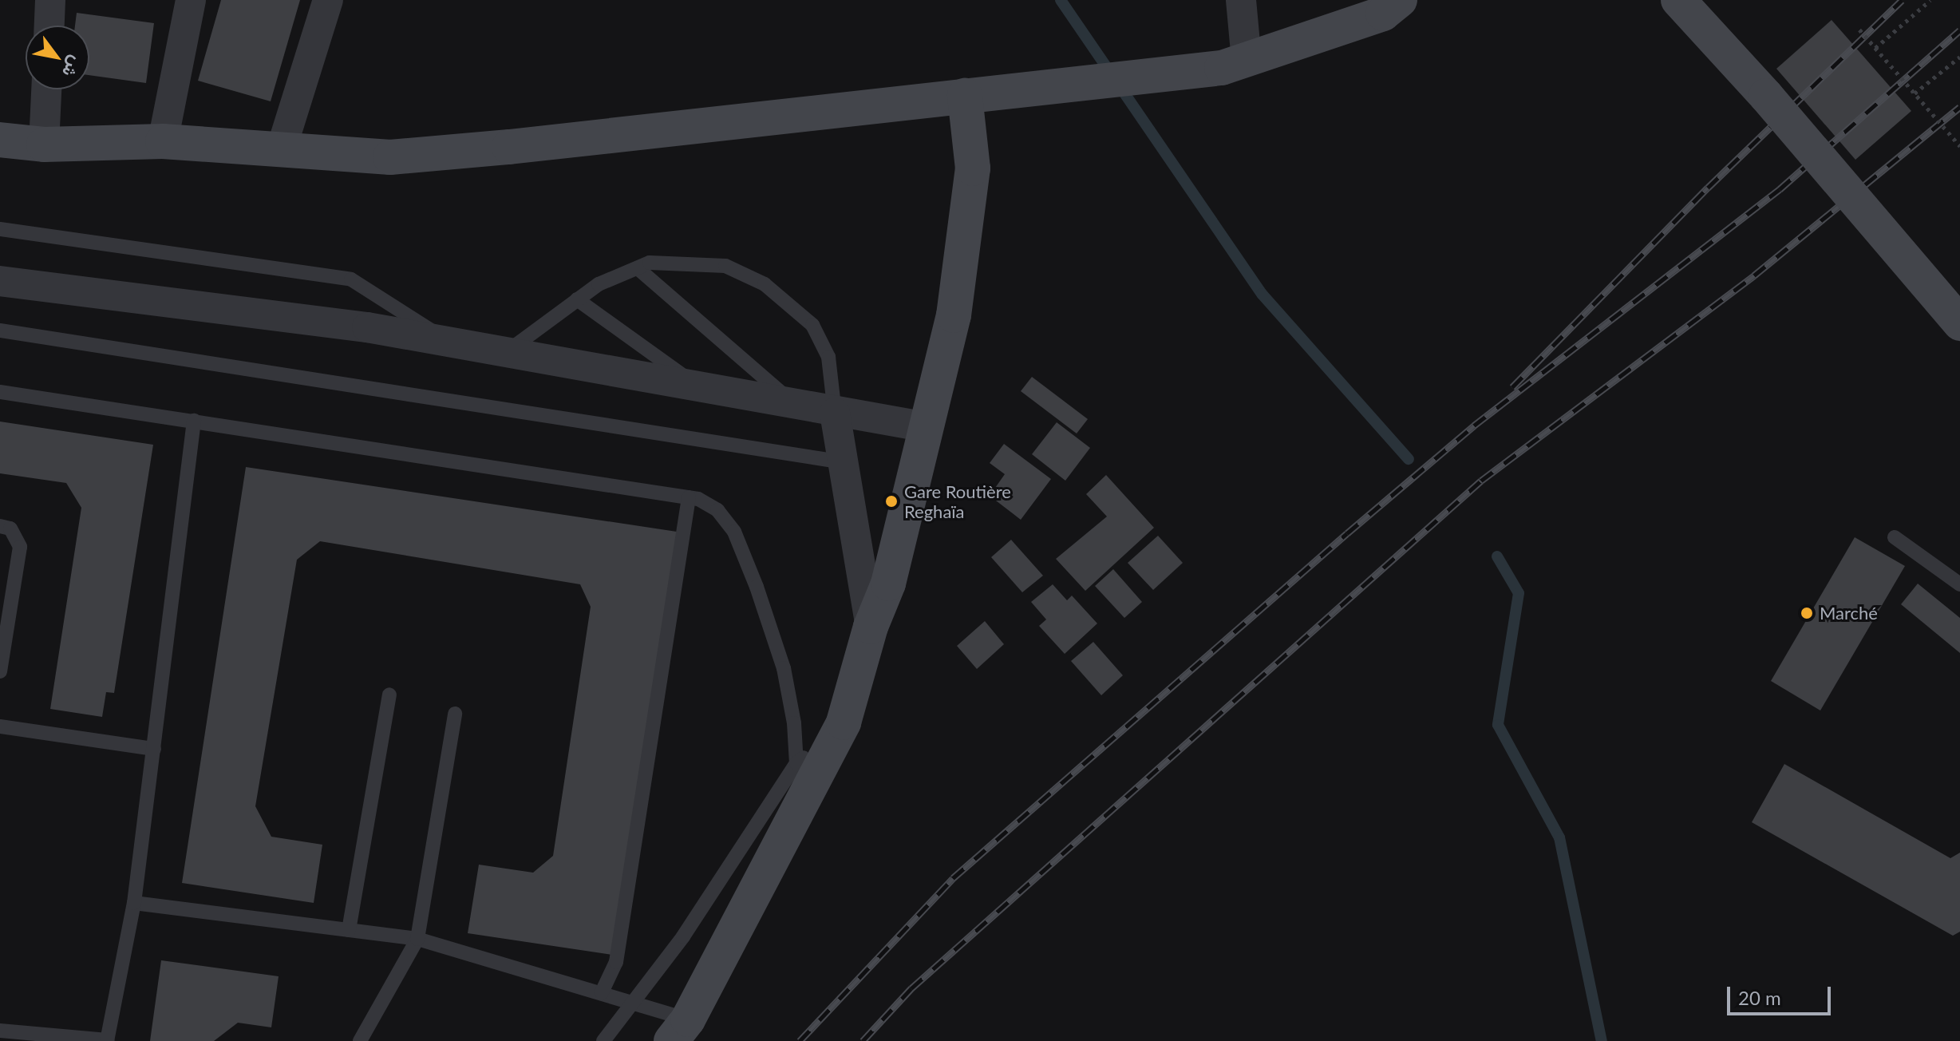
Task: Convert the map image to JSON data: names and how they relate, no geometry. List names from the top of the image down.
{
  "places": ["Gare Routière Reghaïa", "Marché"],
  "scale_bar": "20 m",
  "north": "bottom right"
}
